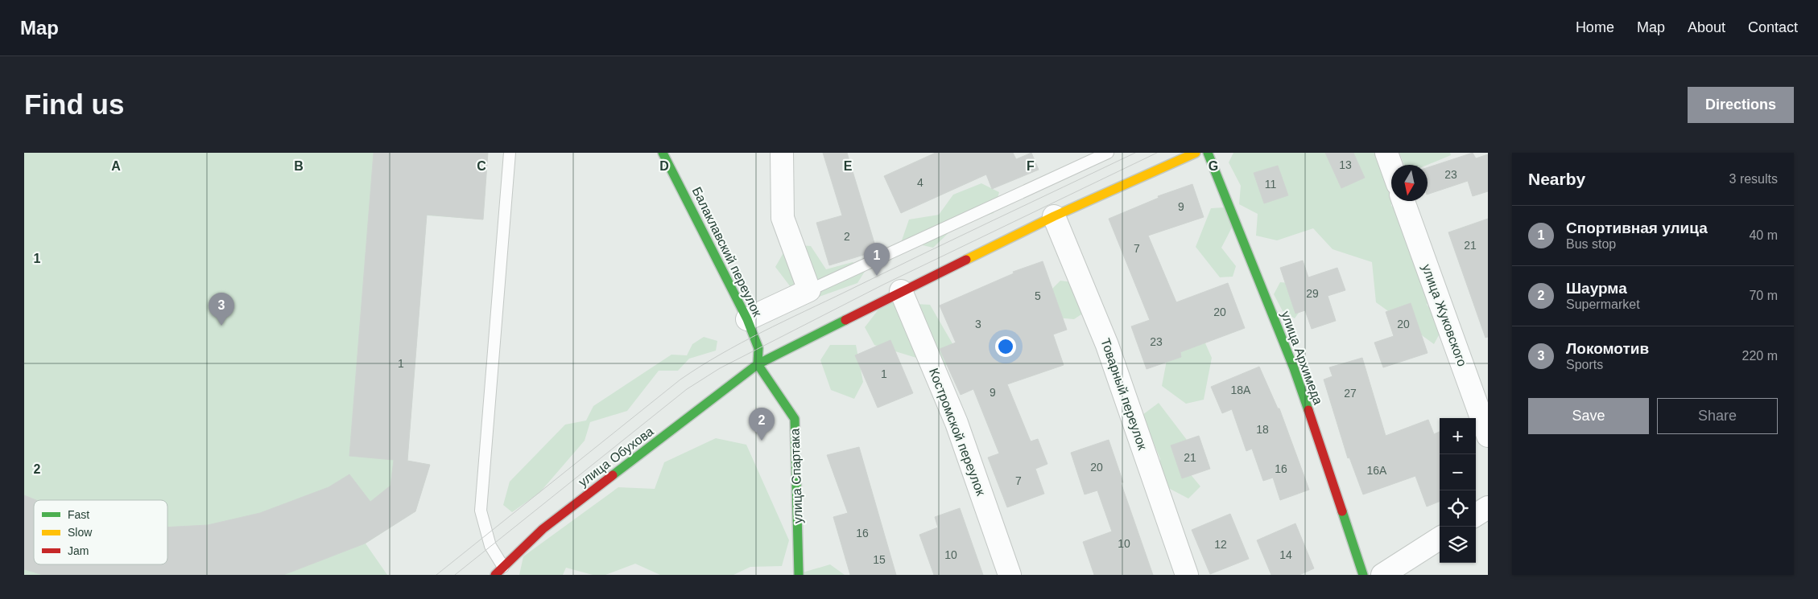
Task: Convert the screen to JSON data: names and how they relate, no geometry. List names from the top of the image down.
{
  "streets": {
    "street": [
      "Балаклавский переулок",
      "улица Жуковского",
      "улица Архимеда",
      "Товарный переулок",
      "Костромской переулок",
      "улица Обухова",
      "улица Спартака"
    ]
  },
  "crossings": [
    ["Балаклавский переулок", "улица Обухова"],
    ["Балаклавский переулок", "улица Спартака"],
    ["Товарный переулок", "улица Обухова"],
    ["Костромской переулок", "улица Обухова"],
    ["улица Обухова", "улица Спартака"]
  ],
  "house_numbers": [
    "13",
    "23",
    "4",
    "11",
    "9",
    "2",
    "21",
    "7",
    "29",
    "5",
    "20",
    "3",
    "20",
    "23",
    "1",
    "1",
    "18А",
    "9",
    "27",
    "18",
    "21",
    "20",
    "16",
    "16А",
    "7",
    "16",
    "10",
    "12",
    "10",
    "14",
    "15"
  ],
  "legend": ["Fast", "Slow", "Jam"],
  "north": "bottom",
  "page": {
    "header": "Map",
    "nav": [
      "Home",
      "Map",
      "About",
      "Contact"
    ],
    "buttons": [
      "Directions",
      ["Save", "Share"]
    ],
    "title": "Find us",
    "heading": ["Nearby", "3 results"],
    "list": [
      {
        "mark": "1",
        "name": "Спортивная улица",
        "note": "Bus stop",
        "value": "40 m"
      },
      {
        "mark": "2",
        "name": "Шаурма",
        "note": "Supermarket",
        "value": "70 m"
      },
      {
        "mark": "3",
        "name": "Локомотив",
        "note": "Sports",
        "value": "220 m"
      }
    ],
    "pins": ["1", "3", "2"],
    "map_buttons": ["+", "−"]
  },
  "grid": {
    "columns": [
      "A",
      "B",
      "C",
      "D",
      "E",
      "F",
      "G"
    ],
    "rows": ["1", "2"]
  }
}
